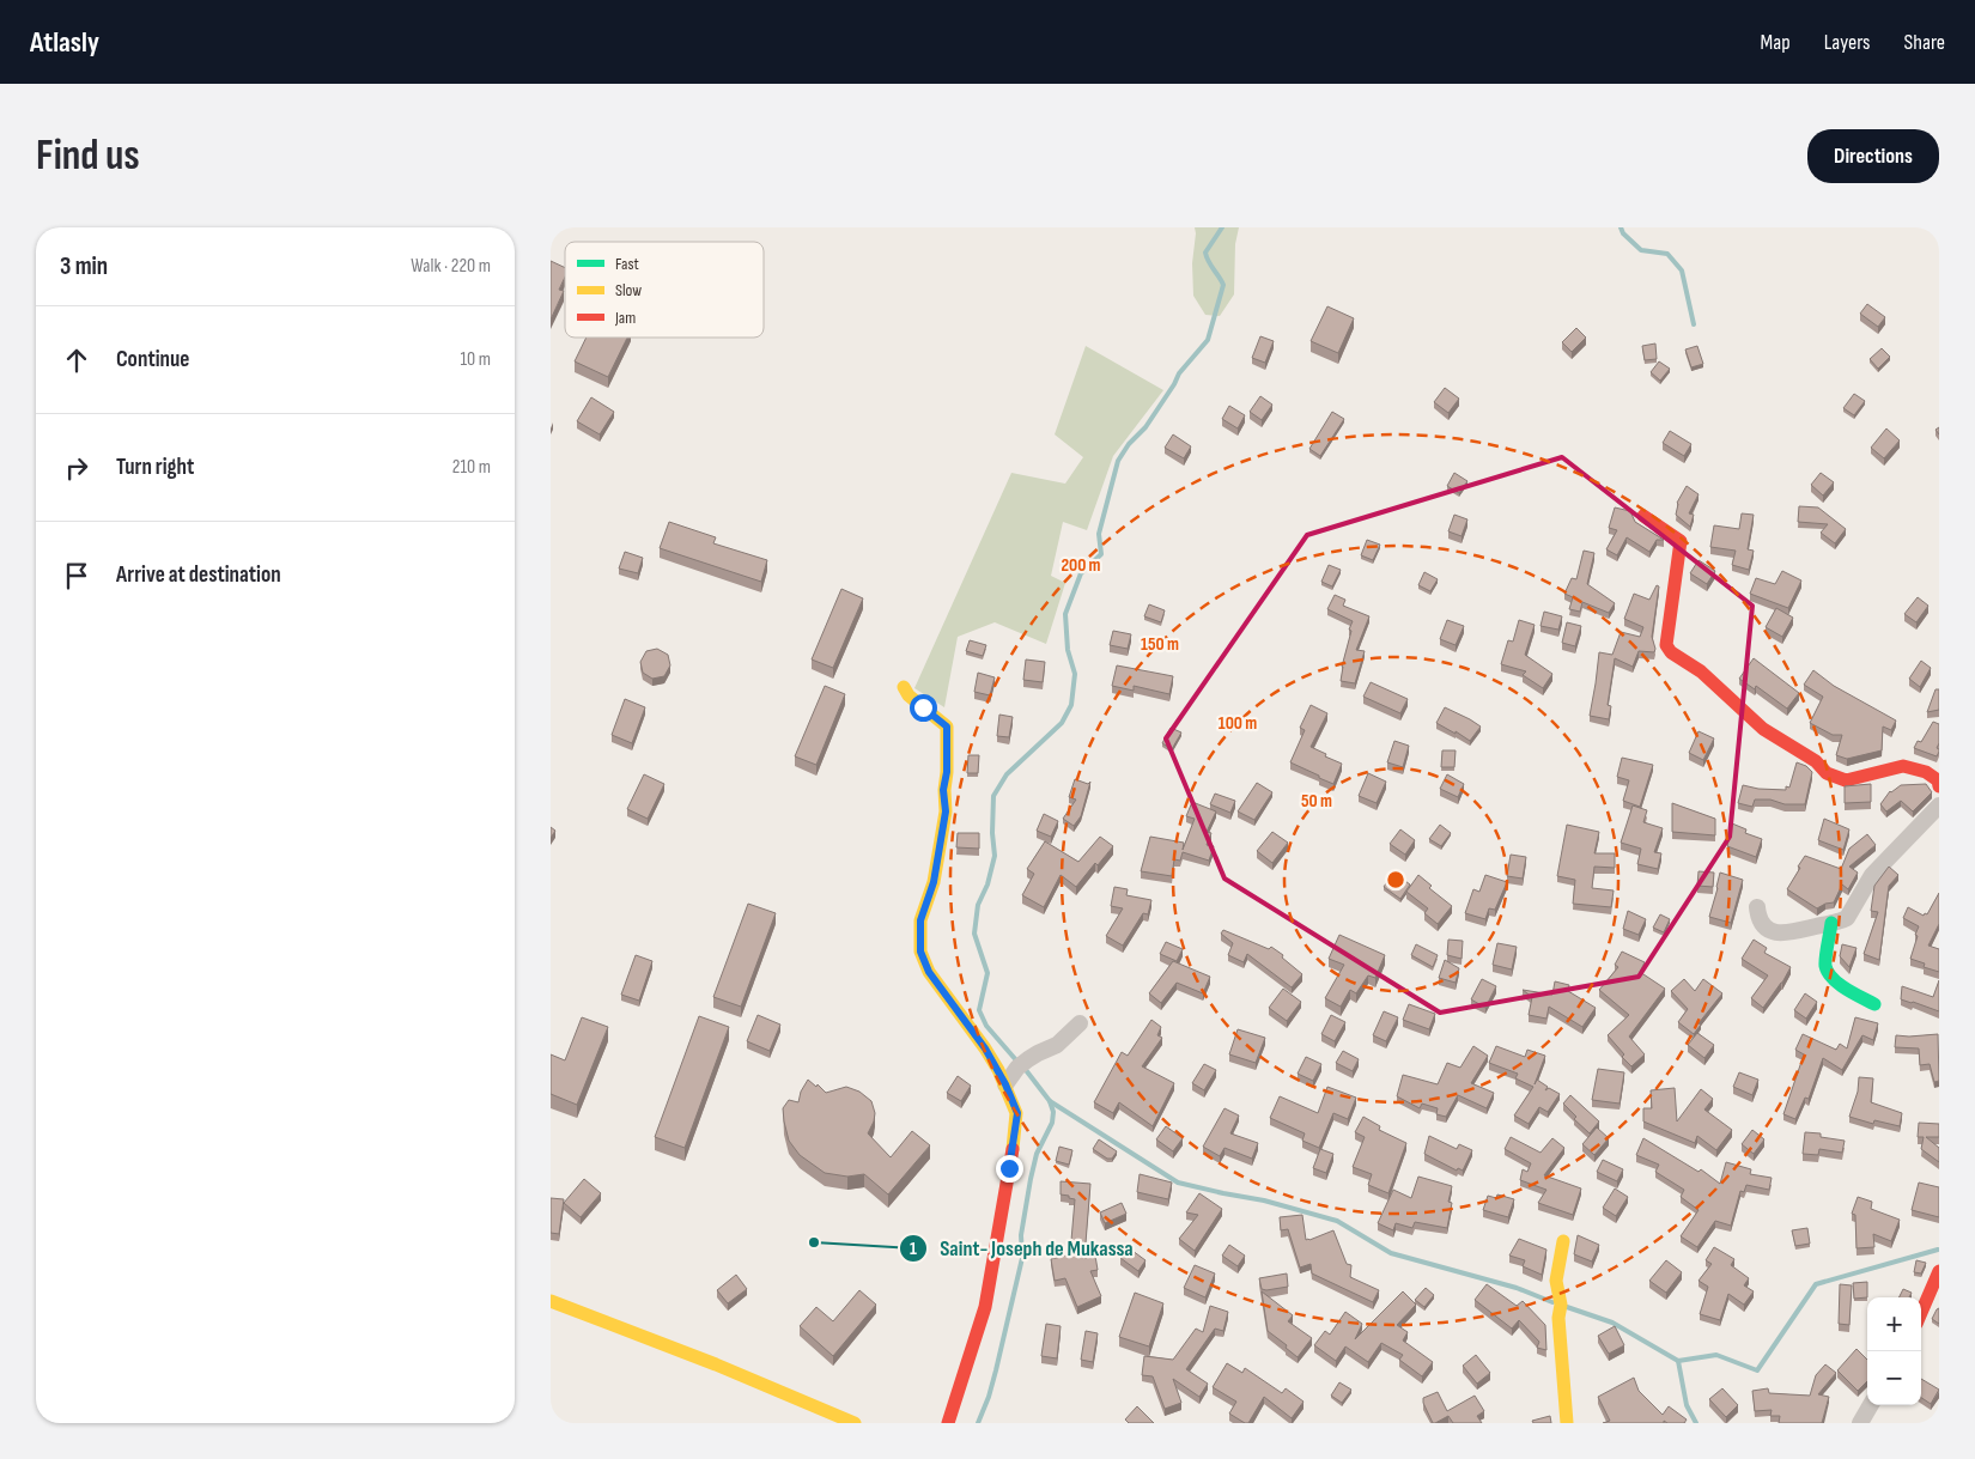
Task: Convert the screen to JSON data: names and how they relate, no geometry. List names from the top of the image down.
{
  "places": ["Saint- Joseph de Mukassa"],
  "legend": ["Fast", "Slow", "Jam"],
  "page": {
    "header": "Atlasly",
    "nav": ["Map", "Layers", "Share"],
    "buttons": "Directions",
    "title": "Find us",
    "heading": ["3 min", "Walk · 220 m"],
    "list": [
      ["Continue", "10 m"],
      ["Turn right", "210 m"],
      "Arrive at destination"
    ],
    "map_buttons": ["+", "−"]
  },
  "rings": [
    "200 m",
    "150 m",
    "100 m",
    "50 m"
  ]
}
